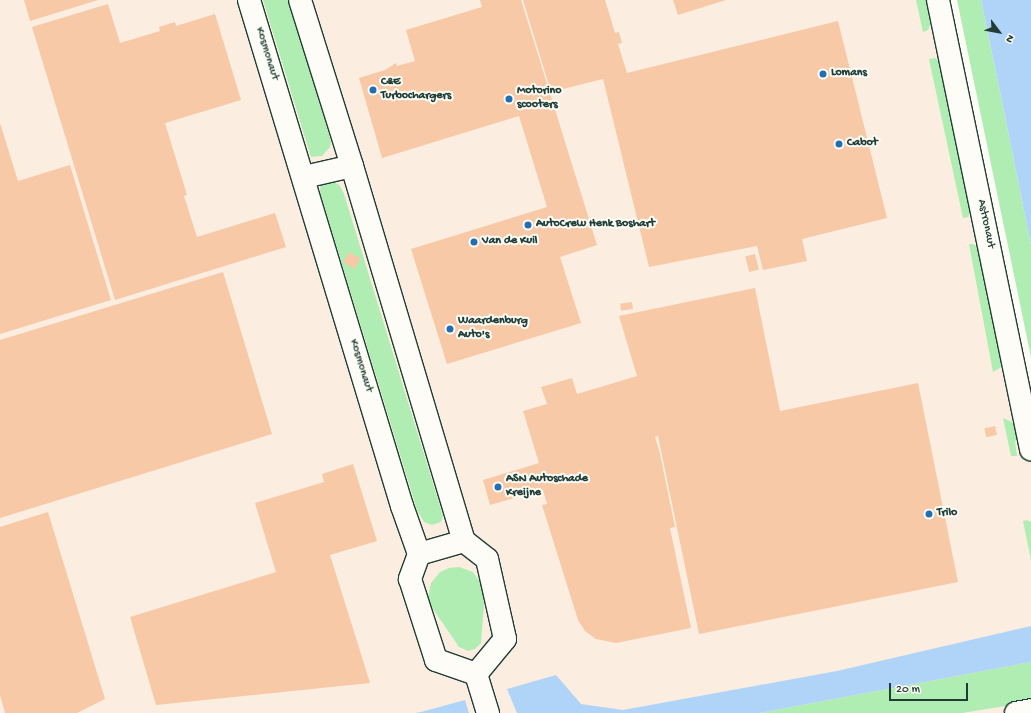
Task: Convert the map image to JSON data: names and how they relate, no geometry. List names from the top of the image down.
{
  "streets": {
    "street": ["Kosmonaut", "Astronaut"]
  },
  "places": [
    "Lomans",
    "C&E Turbochargers",
    "Motorino scooters",
    "Cabot",
    "AutoCrew Henk Boshart",
    "Van de Kuil",
    "Waardenburg Auto's",
    "ASN Autoschade Kreijne",
    "Trilo"
  ],
  "scale_bar": "20 m",
  "north": "bottom right"
}
